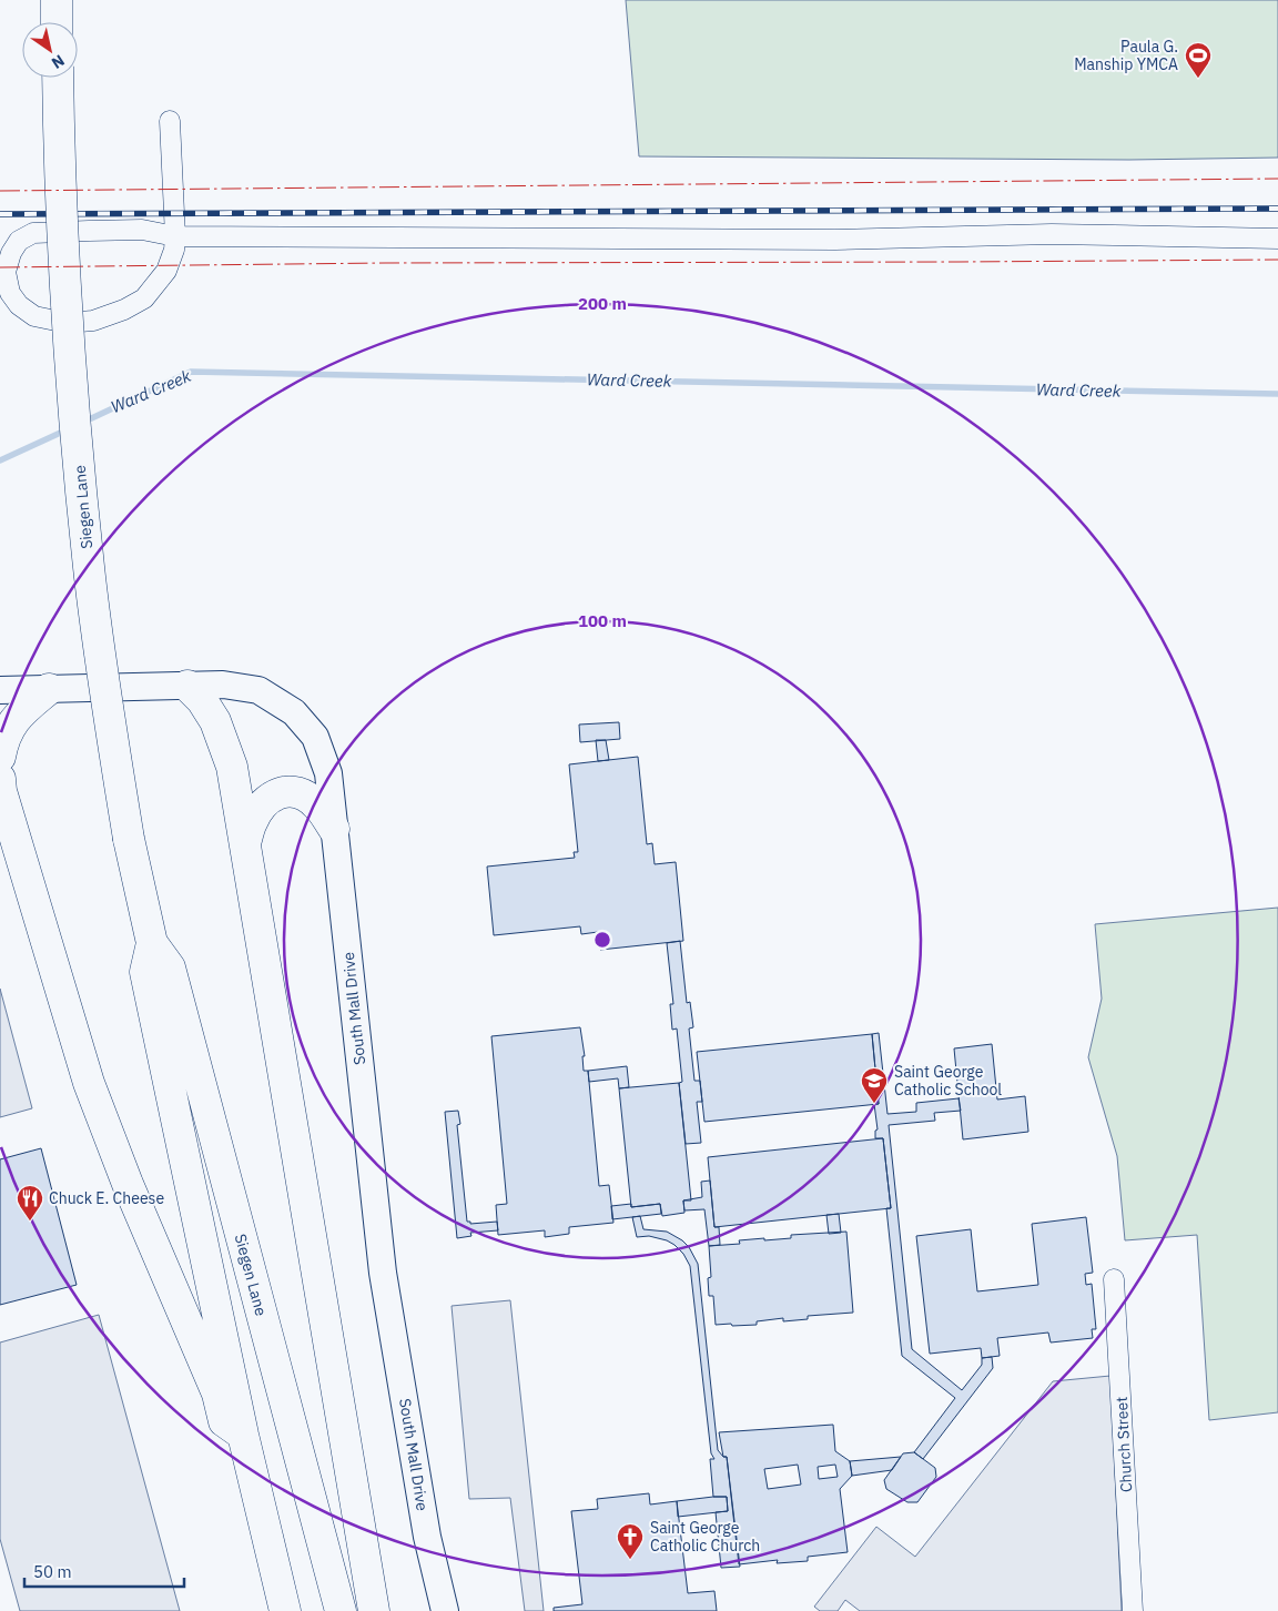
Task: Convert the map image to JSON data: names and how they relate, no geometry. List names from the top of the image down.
{
  "streets": {
    "main road": ["Siegen Lane"],
    "street": ["South Mall Drive", "Church Street"]
  },
  "water": ["Ward Creek"],
  "places": {
    "sports": ["Paula G. Manship YMCA"],
    "school or university": ["Saint George Catholic School"],
    "restaurant": ["Chuck E. Cheese"],
    "church": ["Saint George Catholic Church"]
  },
  "scale_bar": "50 m",
  "north": "bottom right",
  "rings": ["200 m", "100 m"]
}
